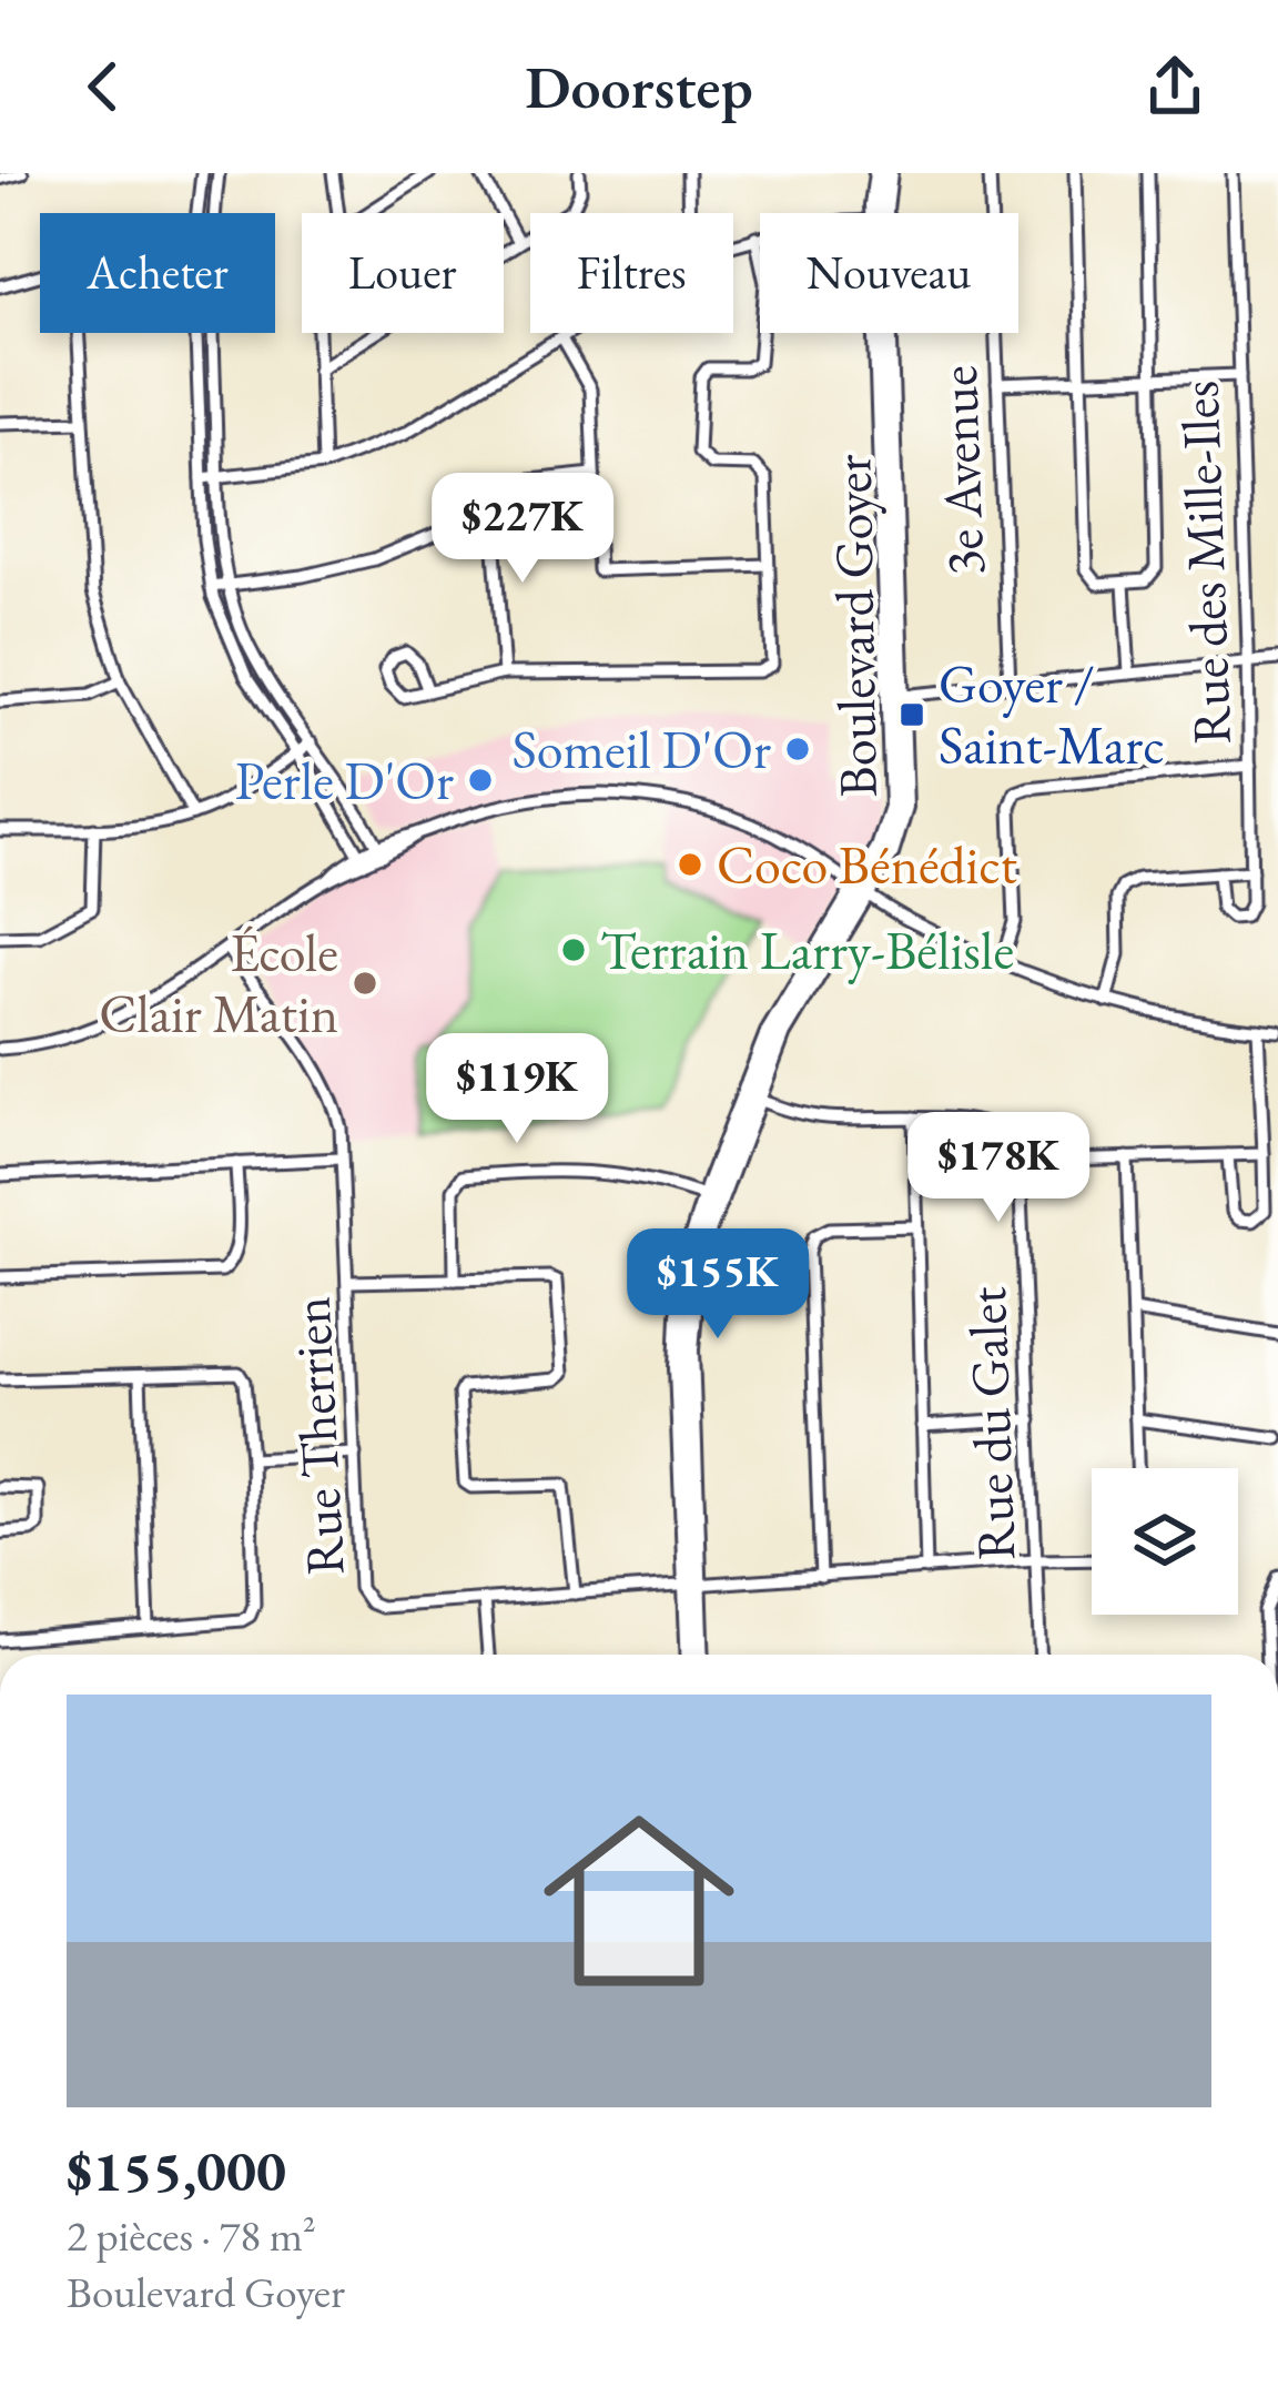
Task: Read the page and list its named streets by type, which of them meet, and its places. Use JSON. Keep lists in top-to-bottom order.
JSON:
{
  "streets": {
    "street": [
      "3e Avenue",
      "Rue des Mille-Iles",
      "Boulevard Goyer",
      "Rue du Galet",
      "Rue Therrien"
    ]
  },
  "crossings": [
    ["Boulevard Goyer", "Rue Therrien"],
    ["Rue du Galet", "Rue Therrien"]
  ],
  "places": {
    "transit": ["Goyer / Saint-Marc"],
    "other": [
      "Someil D'Or",
      "Perle D'Or",
      "Coco Bénédict",
      "Terrain Larry-Bélisle",
      "École Clair Matin"
    ]
  },
  "page": {
    "header": "Doorstep",
    "chip": [
      "Acheter",
      "Louer",
      "Filtres",
      "Nouveau"
    ],
    "price": [
      "$227K",
      "$119K",
      "$178K",
      "$155K"
    ],
    "list": [
      {
        "name": "$155,000",
        "note": "2 pièces · 78 m² · Boulevard Goyer"
      }
    ]
  }
}
